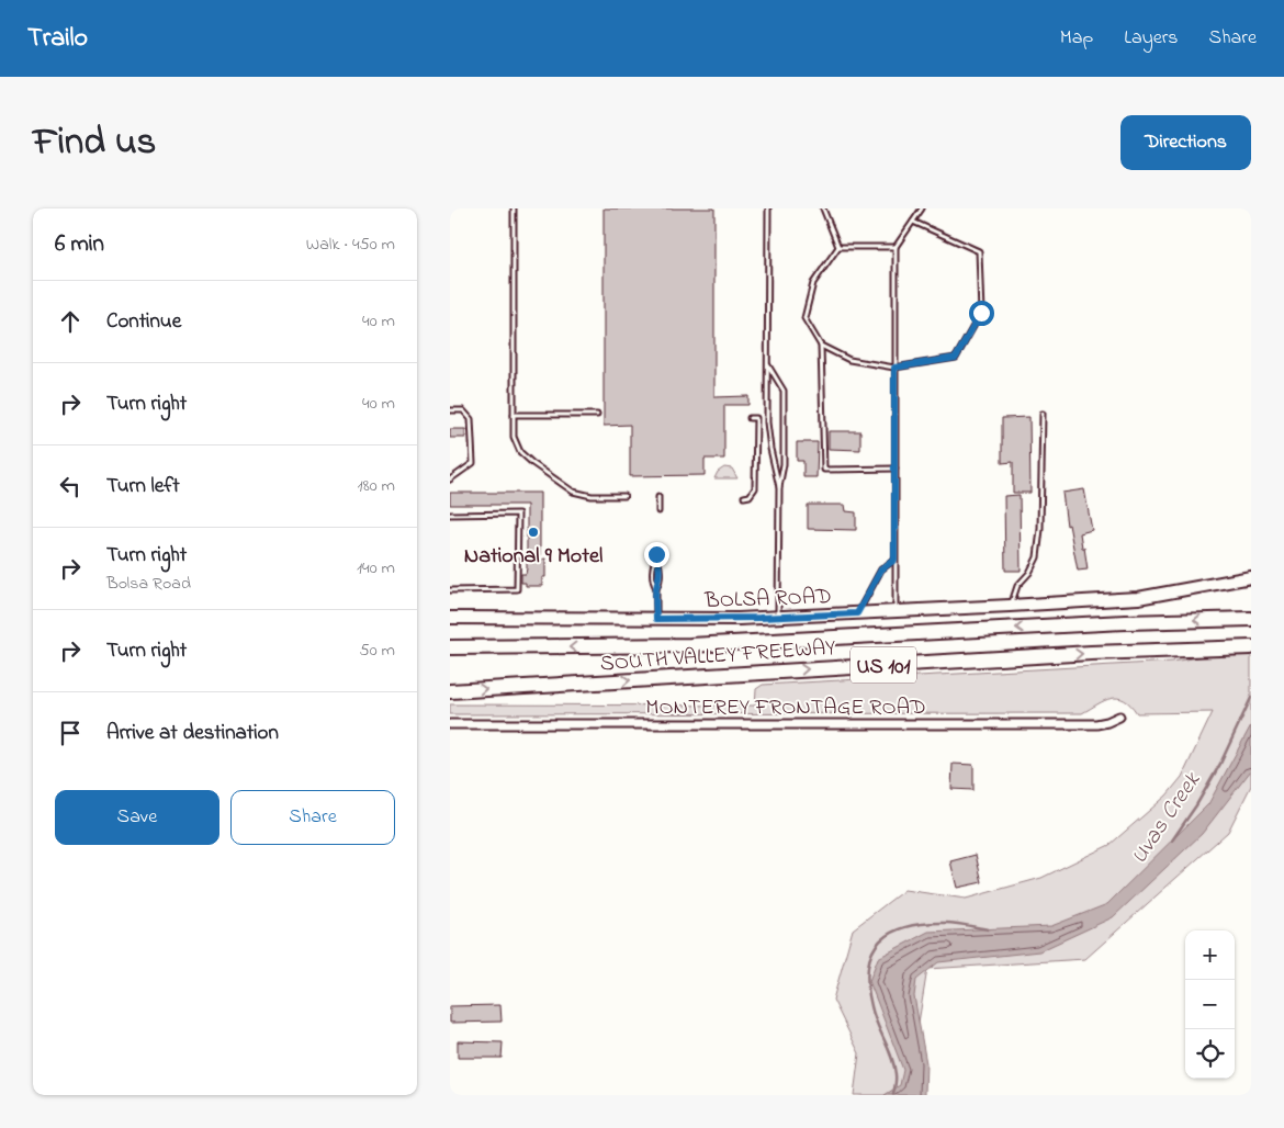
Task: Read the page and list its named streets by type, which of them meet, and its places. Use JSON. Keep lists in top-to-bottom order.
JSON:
{
  "streets": {
    "highway": ["SOUTH VALLEY FREEWAY", "US 101"],
    "main road": ["BOLSA ROAD"],
    "street": ["MONTEREY FRONTAGE ROAD"]
  },
  "water": ["Uvas Creek"],
  "places": ["National 9 Motel"],
  "page": {
    "header": "Trailo",
    "nav": ["Map", "Layers", "Share"],
    "title": "Find us",
    "buttons": [
      "Directions",
      ["Save", "Share"]
    ],
    "heading": ["6 min", "Walk · 450 m"],
    "list": [
      ["Continue", "40 m"],
      ["Turn right", "40 m"],
      ["Turn left", "180 m"],
      ["Turn right", "Bolsa Road", "140 m"],
      ["Turn right", "50 m"],
      "Arrive at destination"
    ],
    "map_buttons": ["+", "−"]
  }
}
